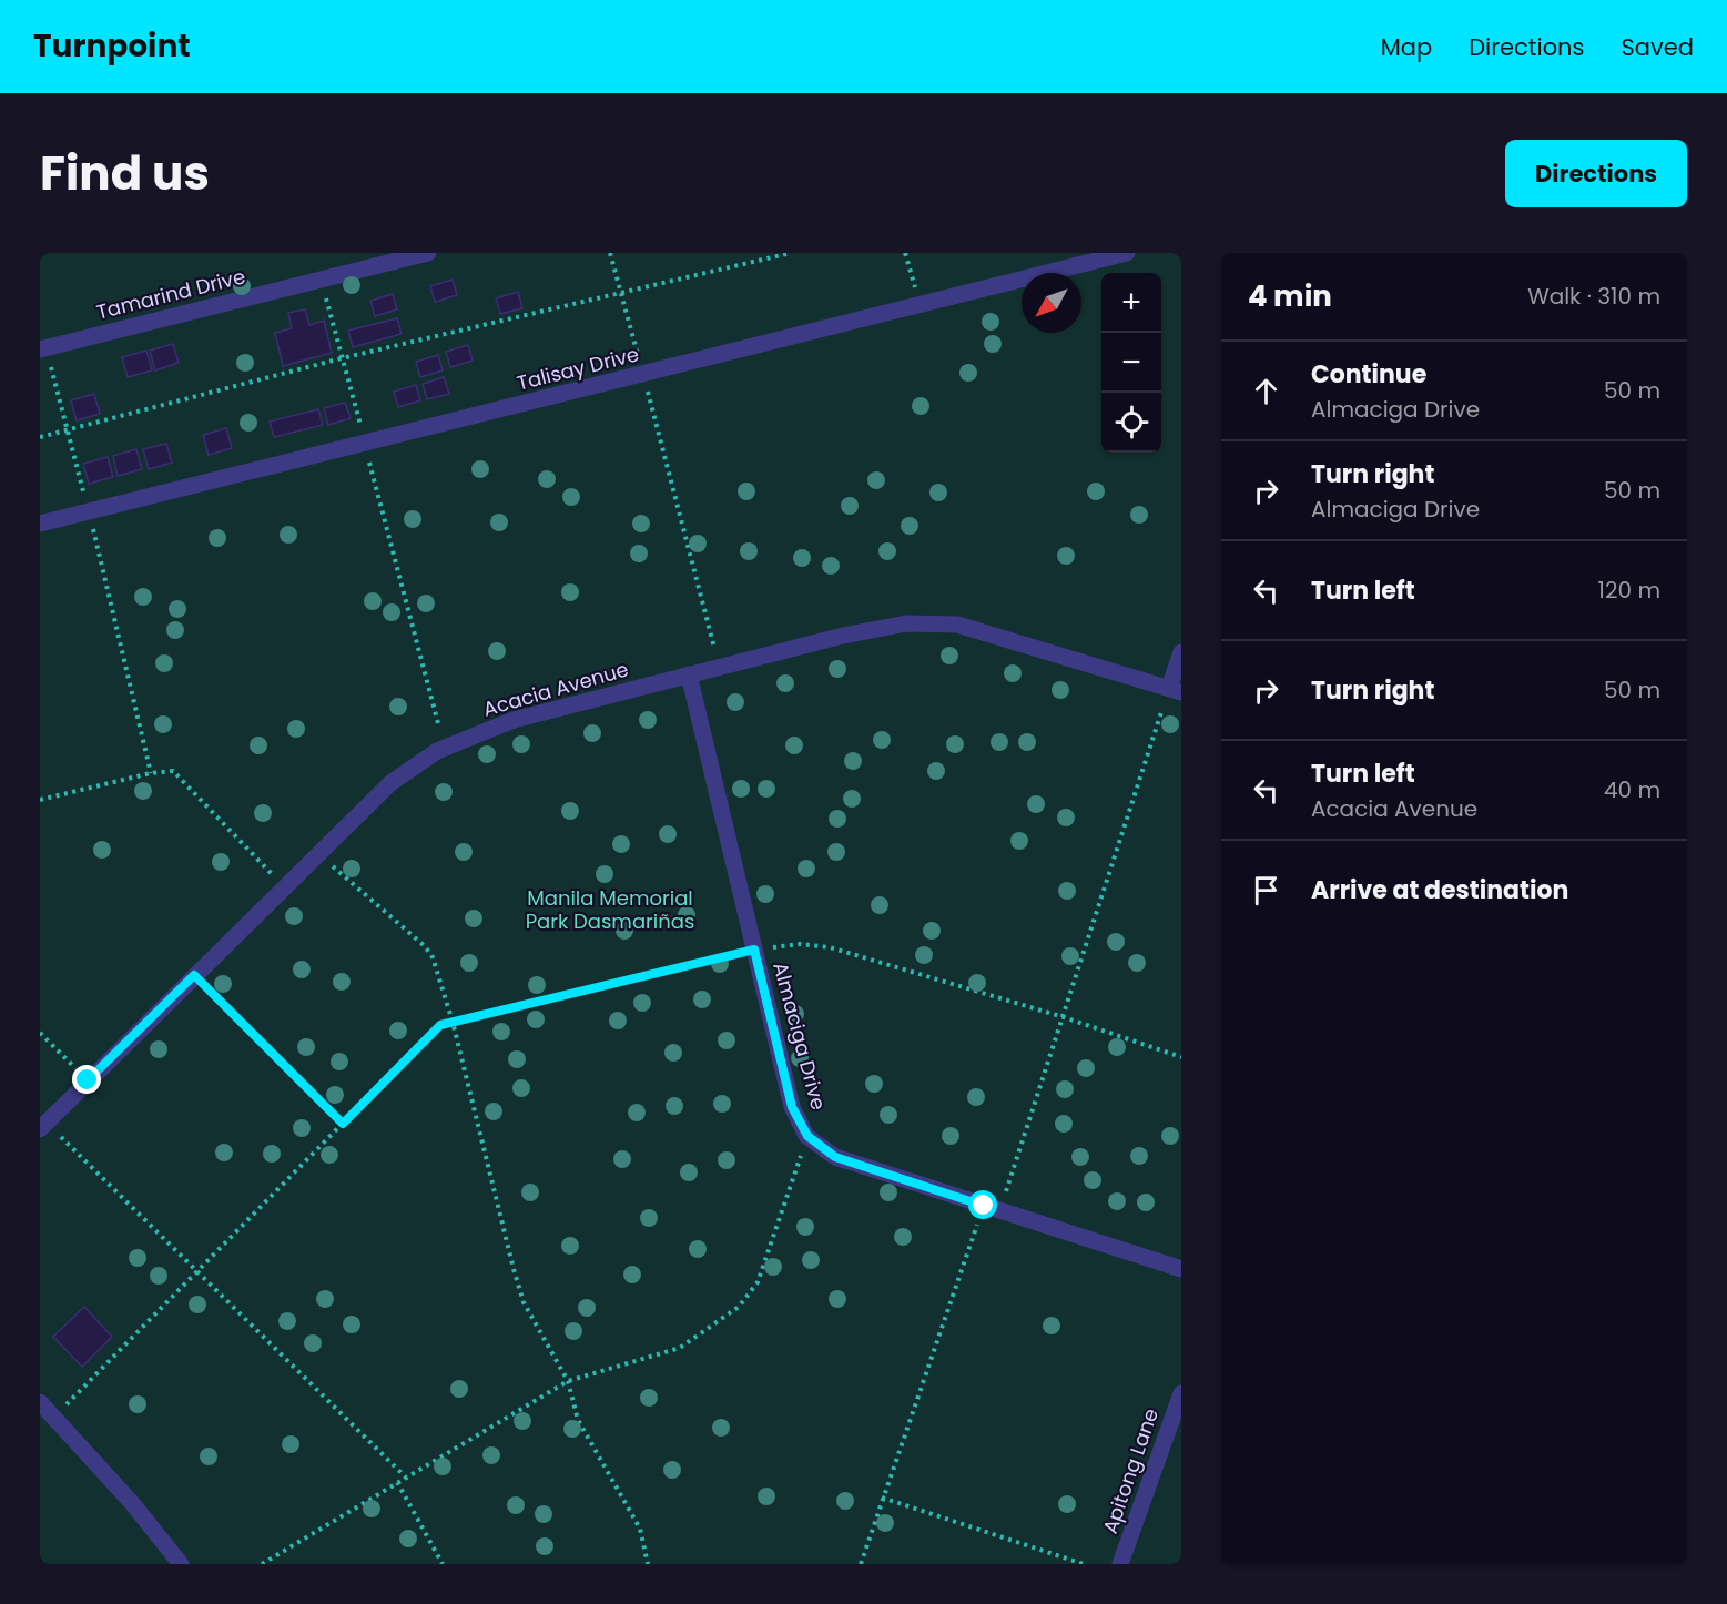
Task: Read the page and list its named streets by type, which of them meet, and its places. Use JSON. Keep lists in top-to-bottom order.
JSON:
{
  "streets": {
    "lane": [
      "Tamarind Drive",
      "Talisay Drive",
      "Acacia Avenue",
      "Almaciga Drive",
      "Apitong Lane"
    ]
  },
  "crossings": [
    ["Acacia Avenue", "Almaciga Drive"]
  ],
  "parks": ["Manila Memorial Park Dasmariñas"],
  "north": "bottom left",
  "page": {
    "header": "Turnpoint",
    "nav": ["Map", "Directions", "Saved"],
    "title": "Find us",
    "buttons": "Directions",
    "heading": ["4 min", "Walk · 310 m"],
    "map_buttons": ["+", "−"],
    "list": [
      ["Continue", "Almaciga Drive", "50 m"],
      ["Turn right", "Almaciga Drive", "50 m"],
      ["Turn left", "120 m"],
      ["Turn right", "50 m"],
      ["Turn left", "Acacia Avenue", "40 m"],
      "Arrive at destination"
    ]
  }
}
